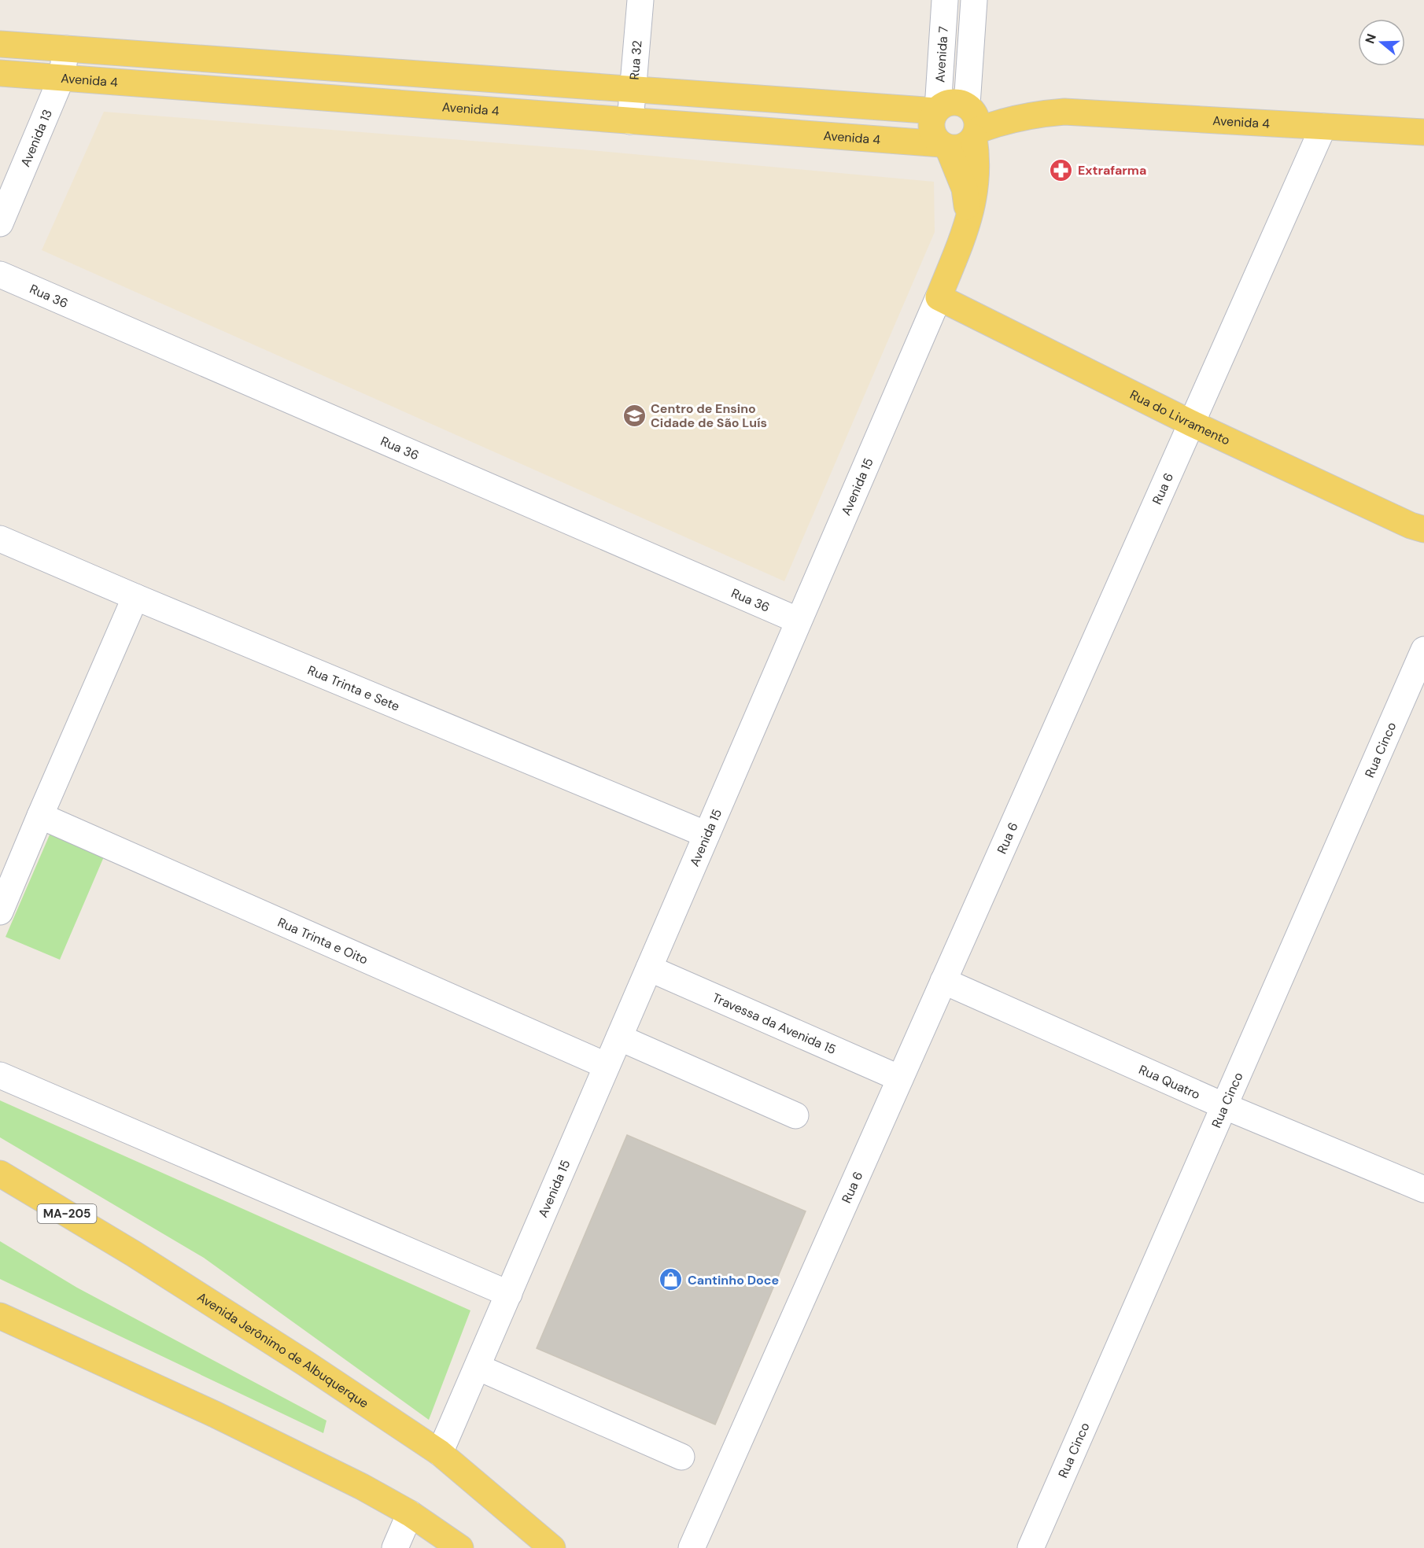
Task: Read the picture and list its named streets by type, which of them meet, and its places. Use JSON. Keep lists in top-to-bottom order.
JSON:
{
  "streets": {
    "main road": [
      "Avenida 4",
      "Rua do Livramento",
      "Avenida 15",
      "MA-205",
      "Avenida Jerônimo de Albuquerque"
    ],
    "street": [
      "Avenida 7",
      "Rua 32",
      "Avenida 13",
      "Rua 36",
      "Rua 6",
      "Rua Trinta e Sete",
      "Rua Cinco",
      "Rua Trinta e Oito",
      "Travessa da Avenida 15",
      "Rua Quatro"
    ]
  },
  "crossings": [
    ["Avenida 7", "Avenida 4"],
    ["Avenida 7", "Avenida 15"],
    ["Rua 32", "Avenida 4"],
    ["Avenida 4", "Avenida 13"],
    ["Avenida 4", "Avenida 15"],
    ["Avenida 4", "Rua 6"],
    ["Rua 36", "Avenida 15"],
    ["Rua do Livramento", "Avenida 15"],
    ["Rua do Livramento", "Rua 6"],
    ["Avenida 15", "Rua Trinta e Sete"],
    ["Avenida 15", "Rua Trinta e Oito"],
    ["Avenida 15", "Travessa da Avenida 15"],
    ["Avenida 15", "Avenida Jerônimo de Albuquerque"],
    ["Rua 6", "Travessa da Avenida 15"],
    ["Rua 6", "Rua Quatro"],
    ["Rua Cinco", "Rua Quatro"]
  ],
  "places": {
    "pharmacy": ["Extrafarma"],
    "school or university": ["Centro de Ensino Cidade de São Luís"],
    "shop": ["Cantinho Doce"]
  },
  "north": "left"
}
